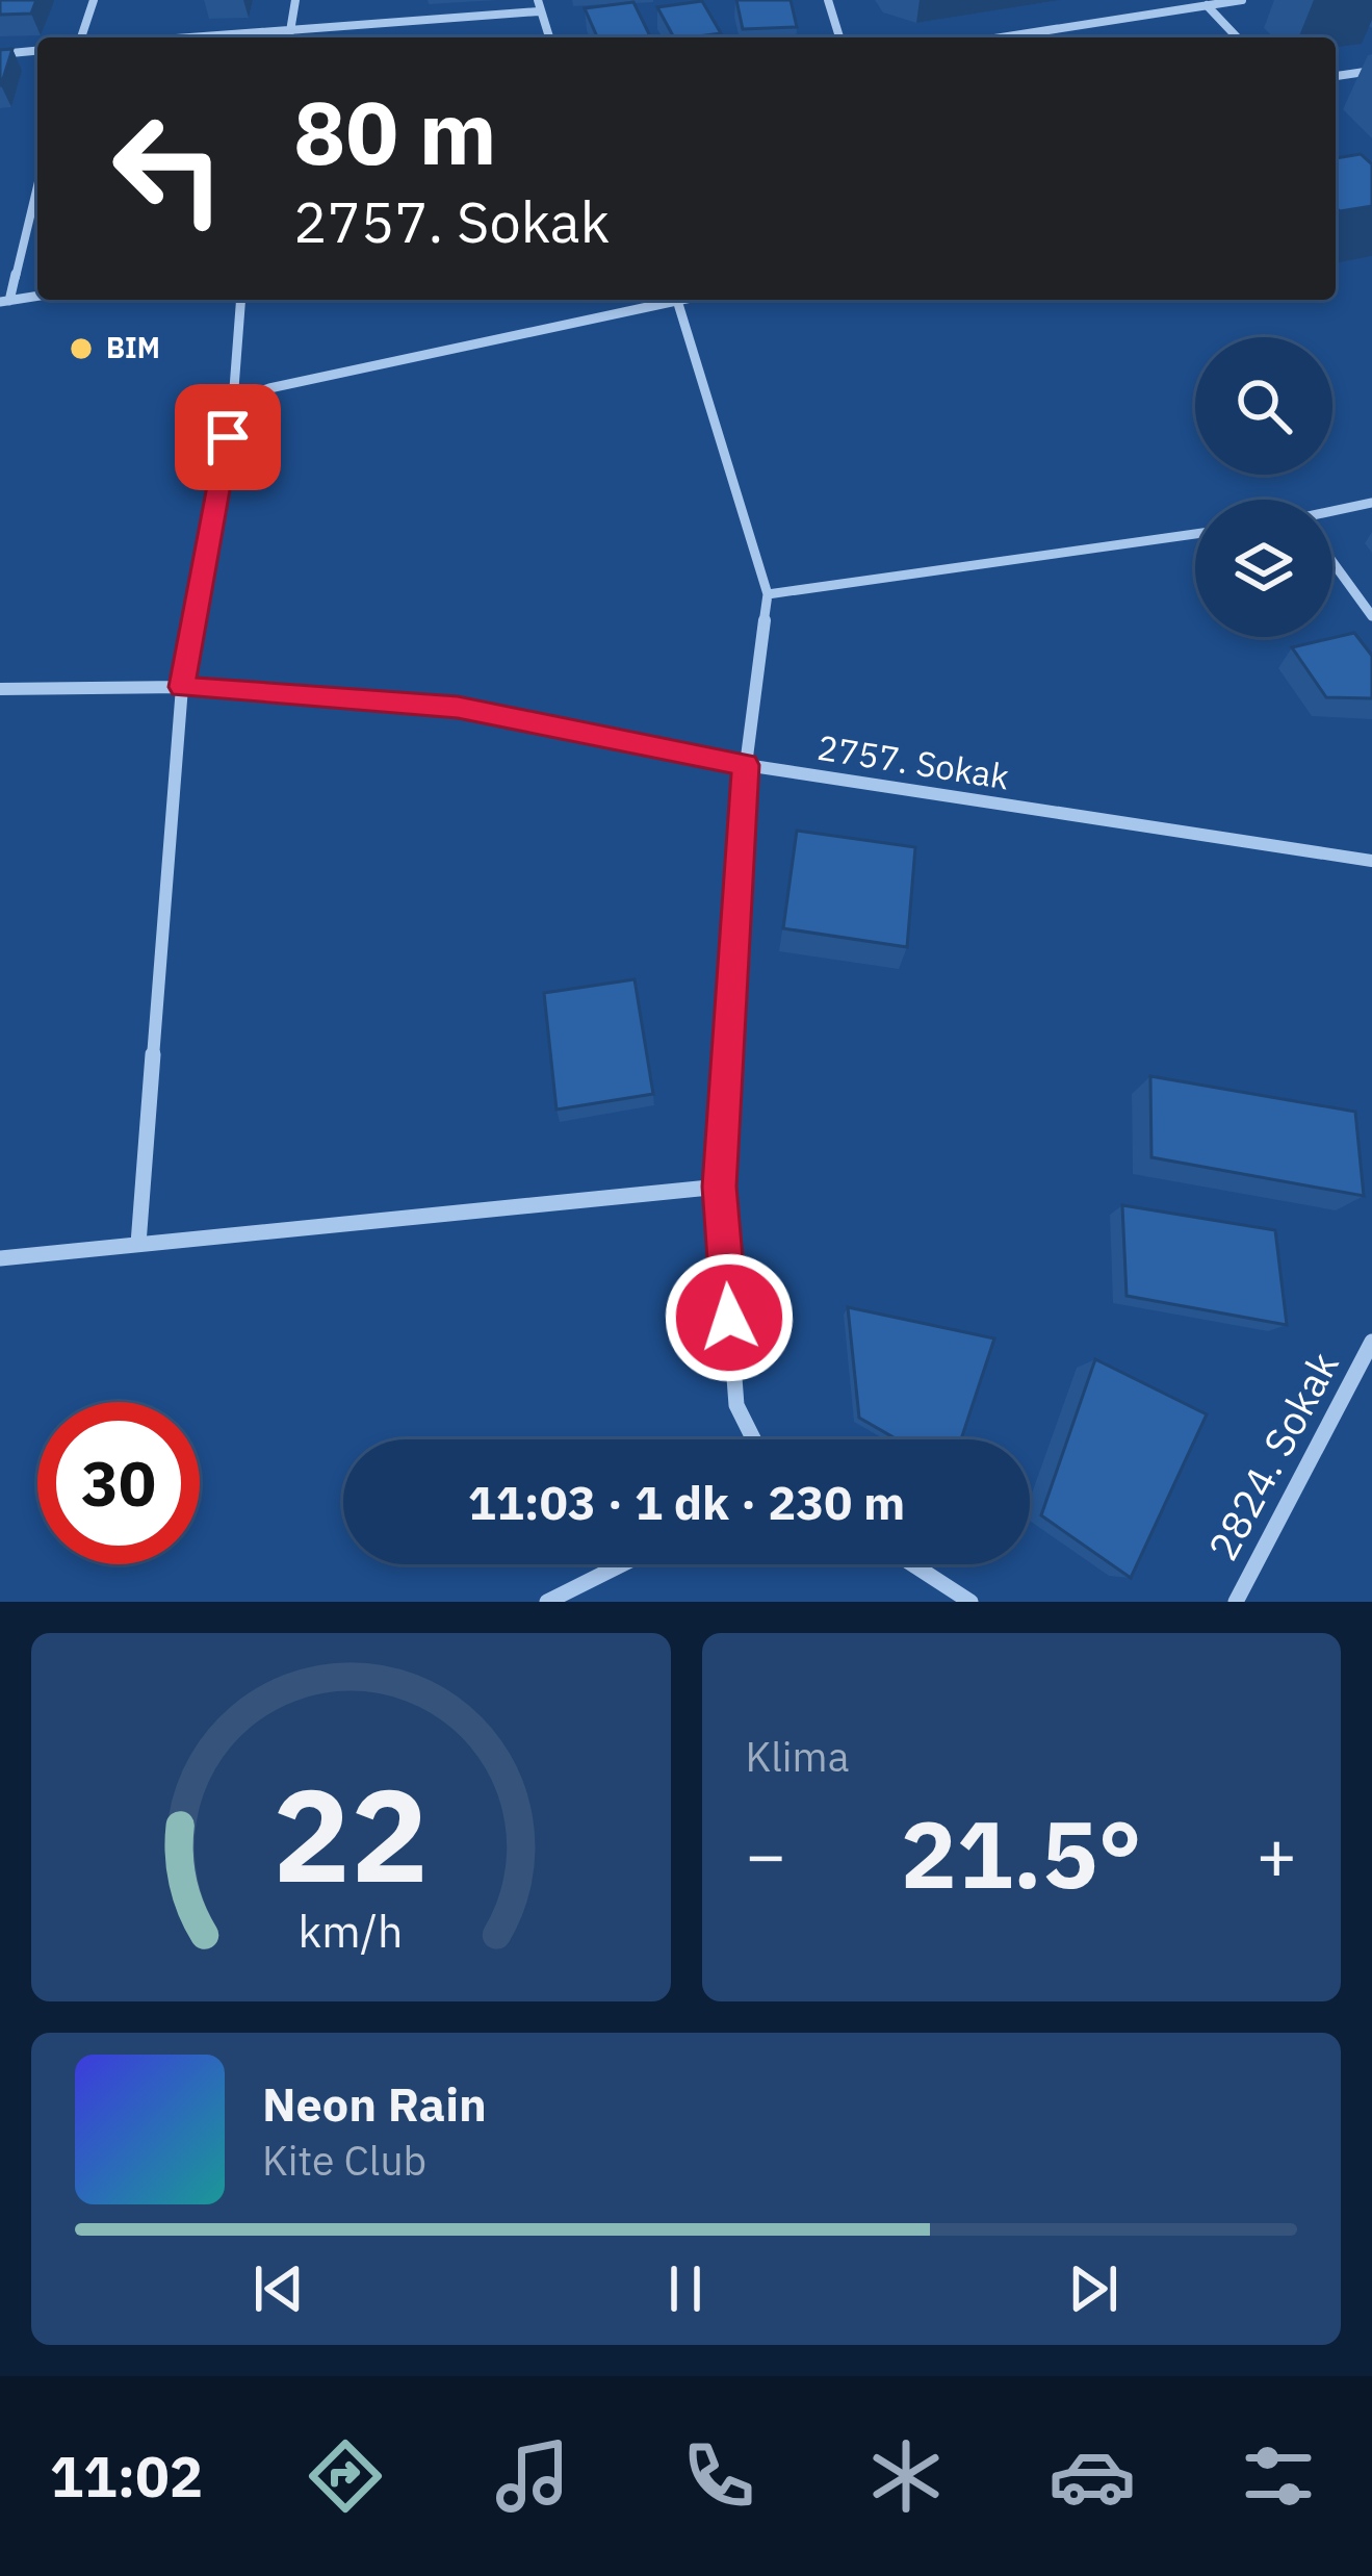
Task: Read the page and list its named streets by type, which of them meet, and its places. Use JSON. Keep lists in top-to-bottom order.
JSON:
{
  "streets": {
    "street": ["2757. Sokak", "2824. Sokak"]
  },
  "places": ["BIM"],
  "page": {
    "turn": ["80 m", "2757. Sokak"],
    "limit": "30",
    "trip": "11:03 · 1 dk · 230 m",
    "tile": "Klima",
    "heat": ["−", "21.5°", "+"],
    "song": ["Neon Rain", "Kite Club"],
    "tabs": "11:02",
    "gauge": ["22", "km/h"]
  }
}
